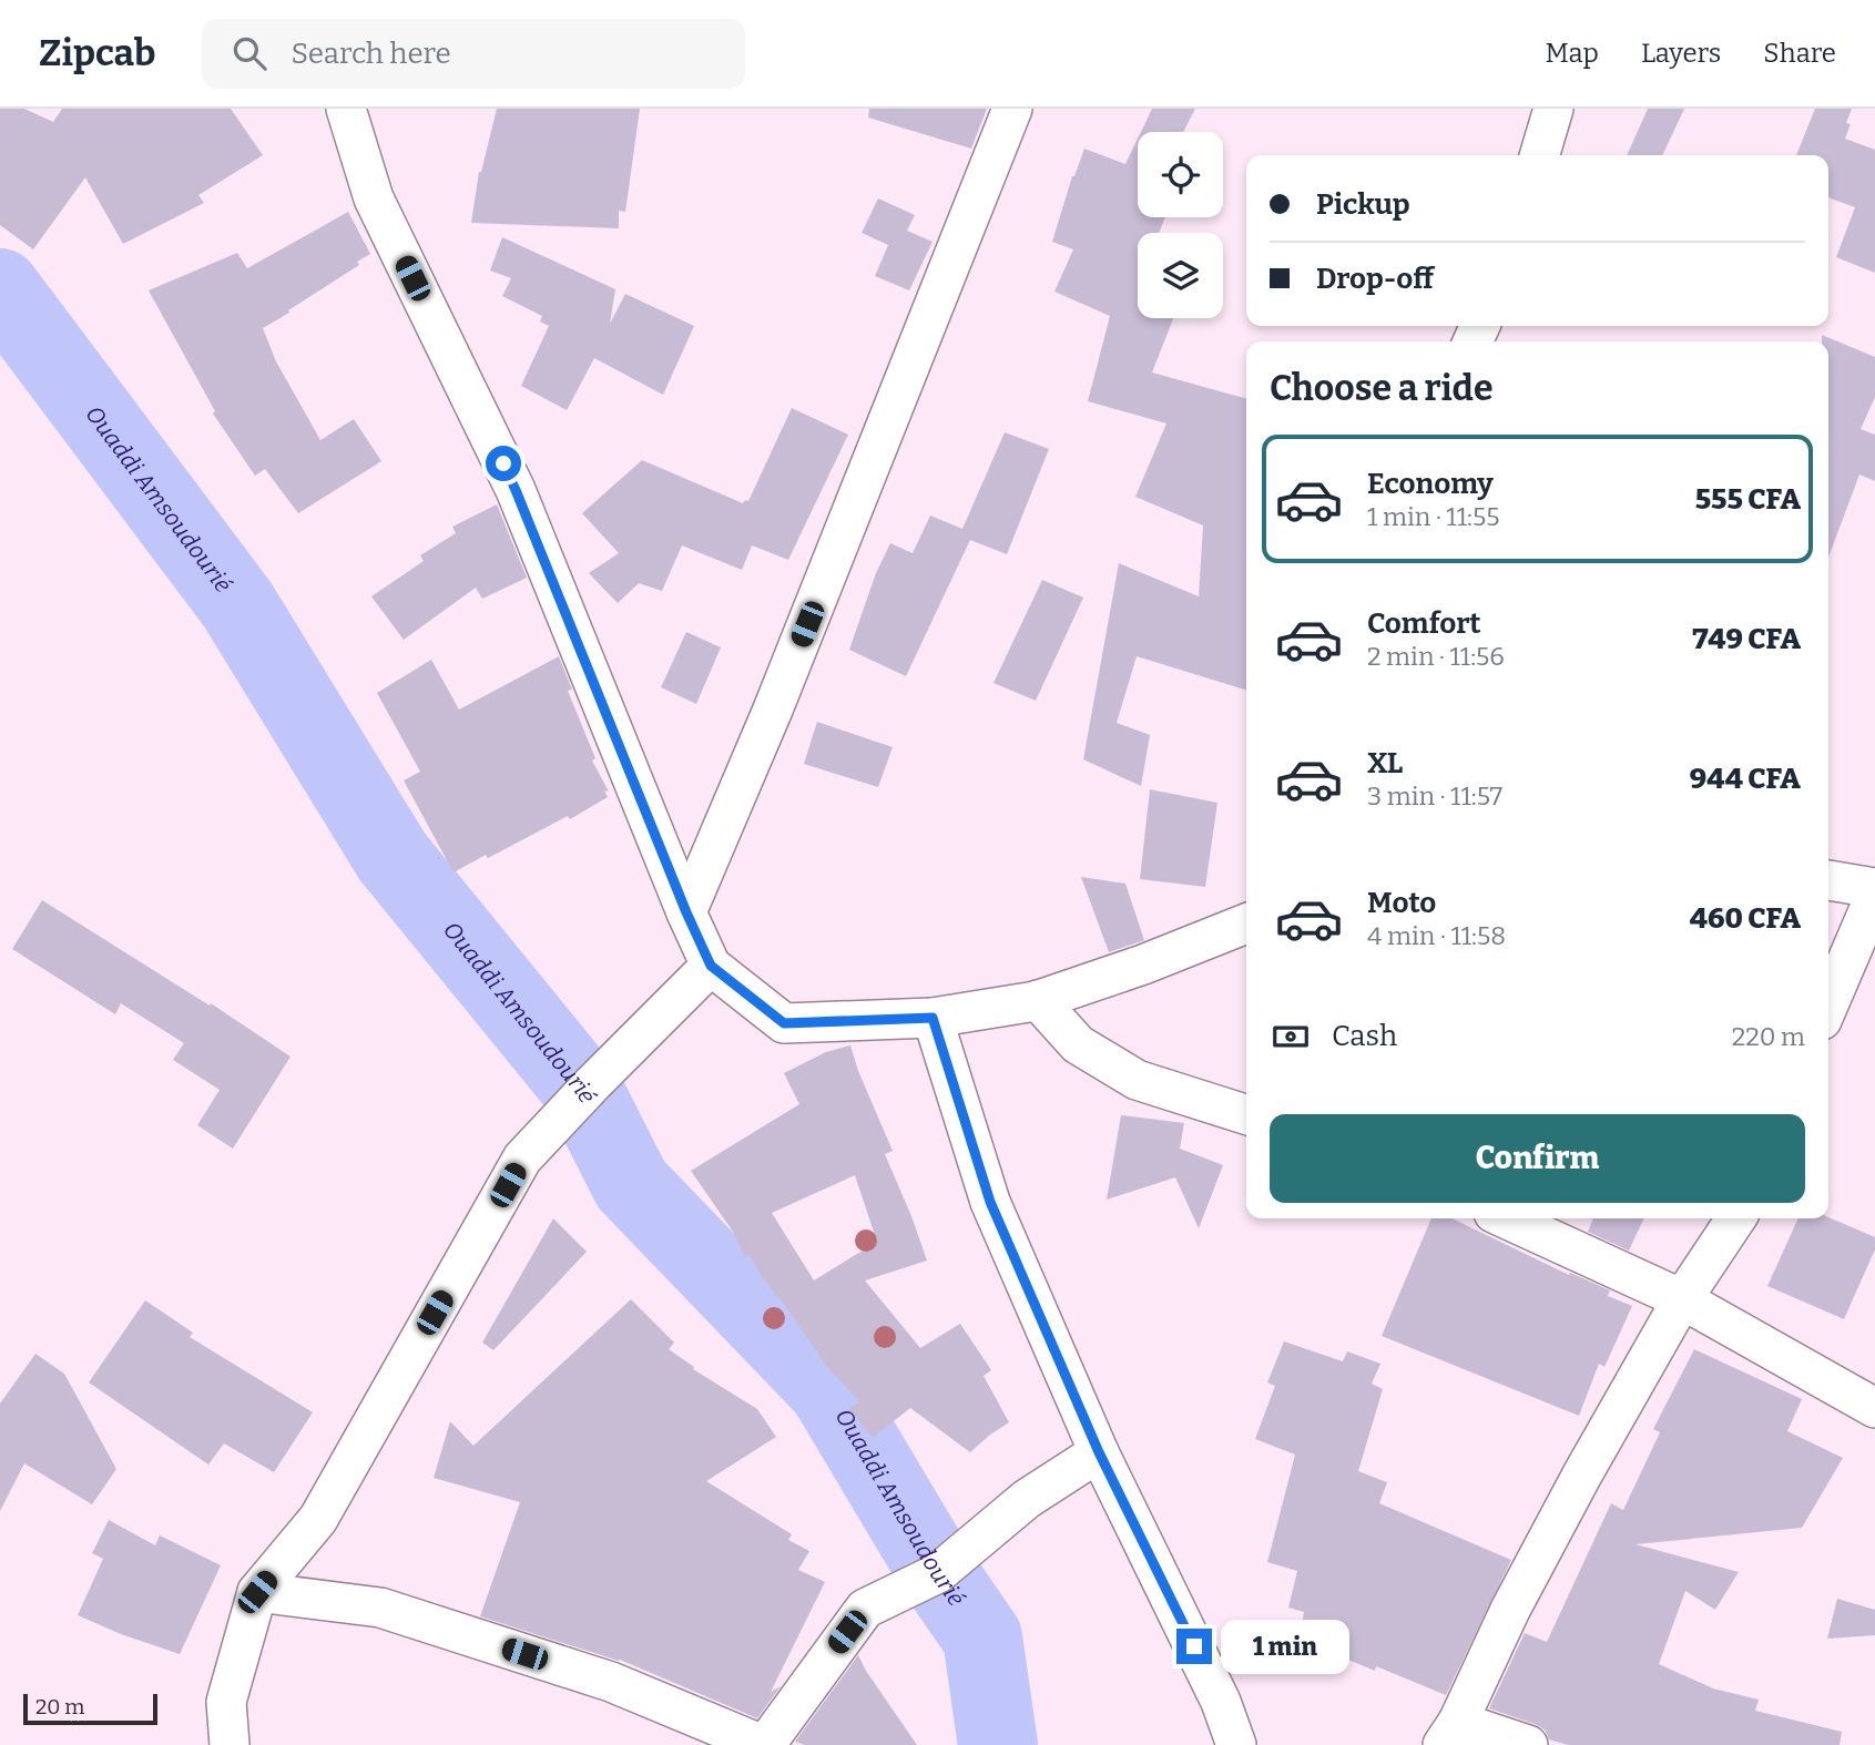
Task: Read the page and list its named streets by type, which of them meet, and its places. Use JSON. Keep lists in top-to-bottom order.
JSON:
{
  "water": ["Ouaddi Amsoudourié"],
  "scale_bar": "20 m",
  "page": {
    "header": "Zipcab",
    "search": "Search here",
    "nav": ["Map", "Layers", "Share"],
    "banner": ["Pickup", "Drop-off"],
    "heading": "Choose a ride",
    "list": [
      {
        "name": "Economy",
        "note": "1 min · 11:55",
        "value": "555 CFA"
      },
      {
        "name": "Comfort",
        "note": "2 min · 11:56",
        "value": "749 CFA"
      },
      {
        "name": "XL",
        "note": "3 min · 11:57",
        "value": "944 CFA"
      },
      {
        "name": "Moto",
        "note": "4 min · 11:58",
        "value": "460 CFA"
      }
    ],
    "pay": ["Cash", "220 m"],
    "buttons": "Confirm",
    "bubble": "1 min",
    "scale": "20 m"
  }
}
